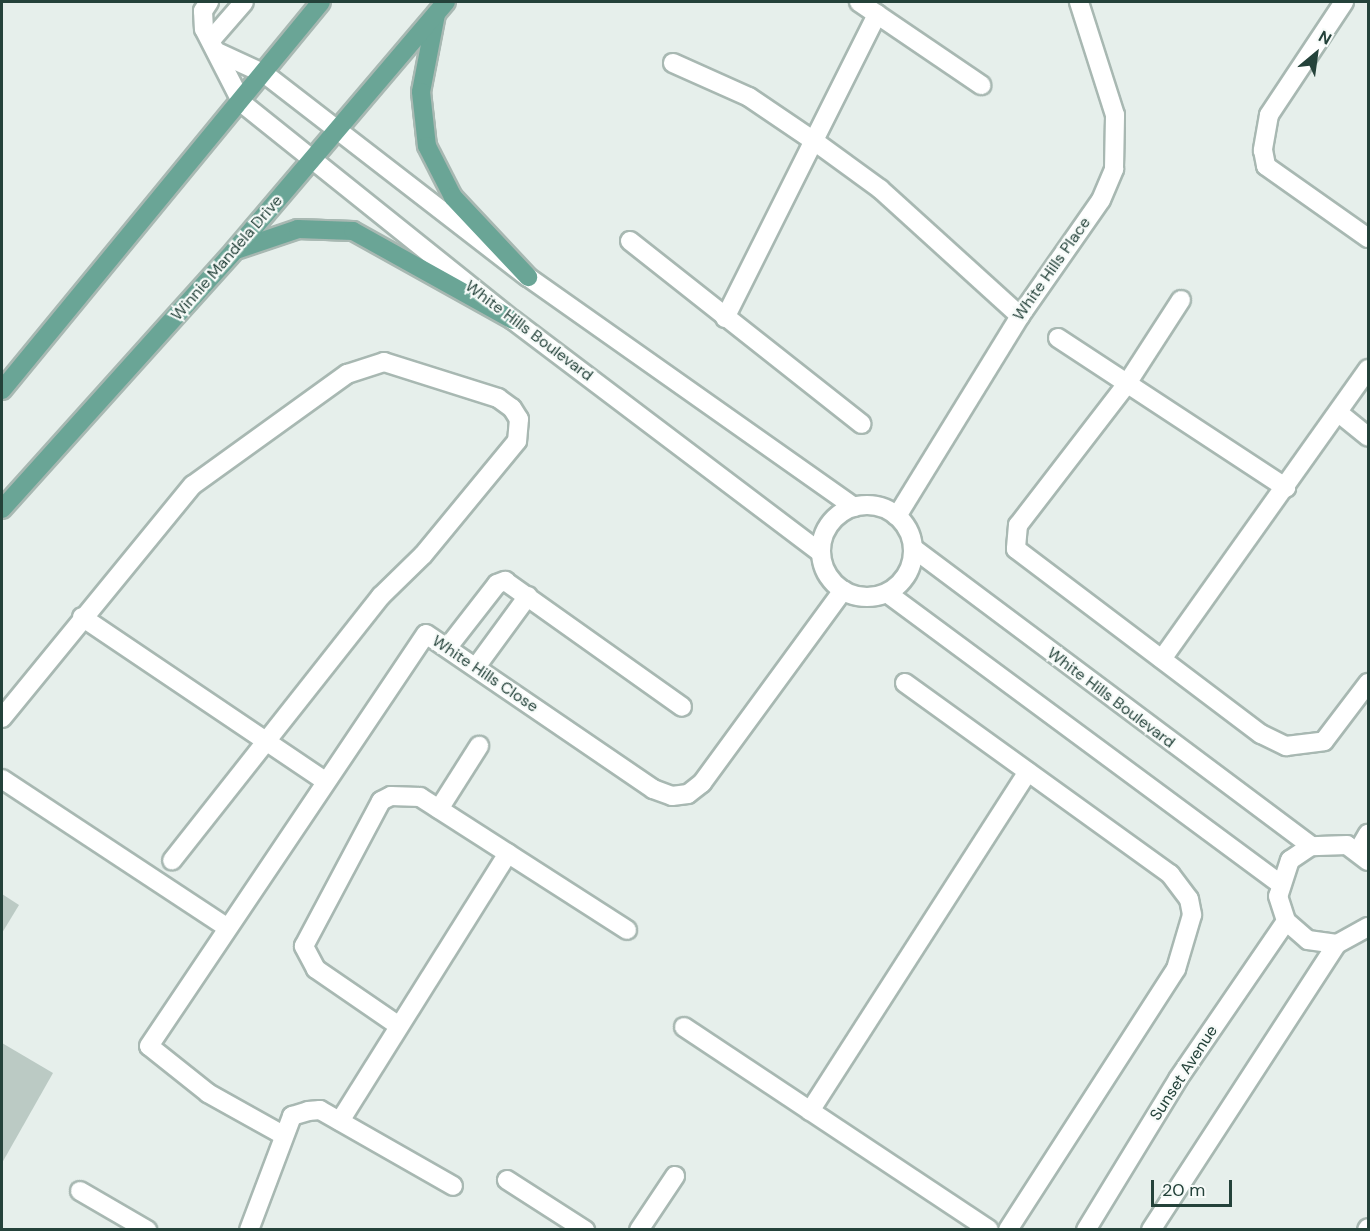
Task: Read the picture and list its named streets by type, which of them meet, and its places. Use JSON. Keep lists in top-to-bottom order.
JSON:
{
  "streets": {
    "main road": ["Winnie Mandela Drive"],
    "street": [
      "White Hills Place",
      "White Hills Boulevard",
      "White Hills Close",
      "Sunset Avenue"
    ]
  },
  "crossings": [
    ["Winnie Mandela Drive", "White Hills Boulevard"],
    ["White Hills Place", "White Hills Boulevard"],
    ["White Hills Place", "White Hills Close"],
    ["White Hills Boulevard", "White Hills Close"]
  ],
  "scale_bar": "20 m",
  "north": "top right"
}
